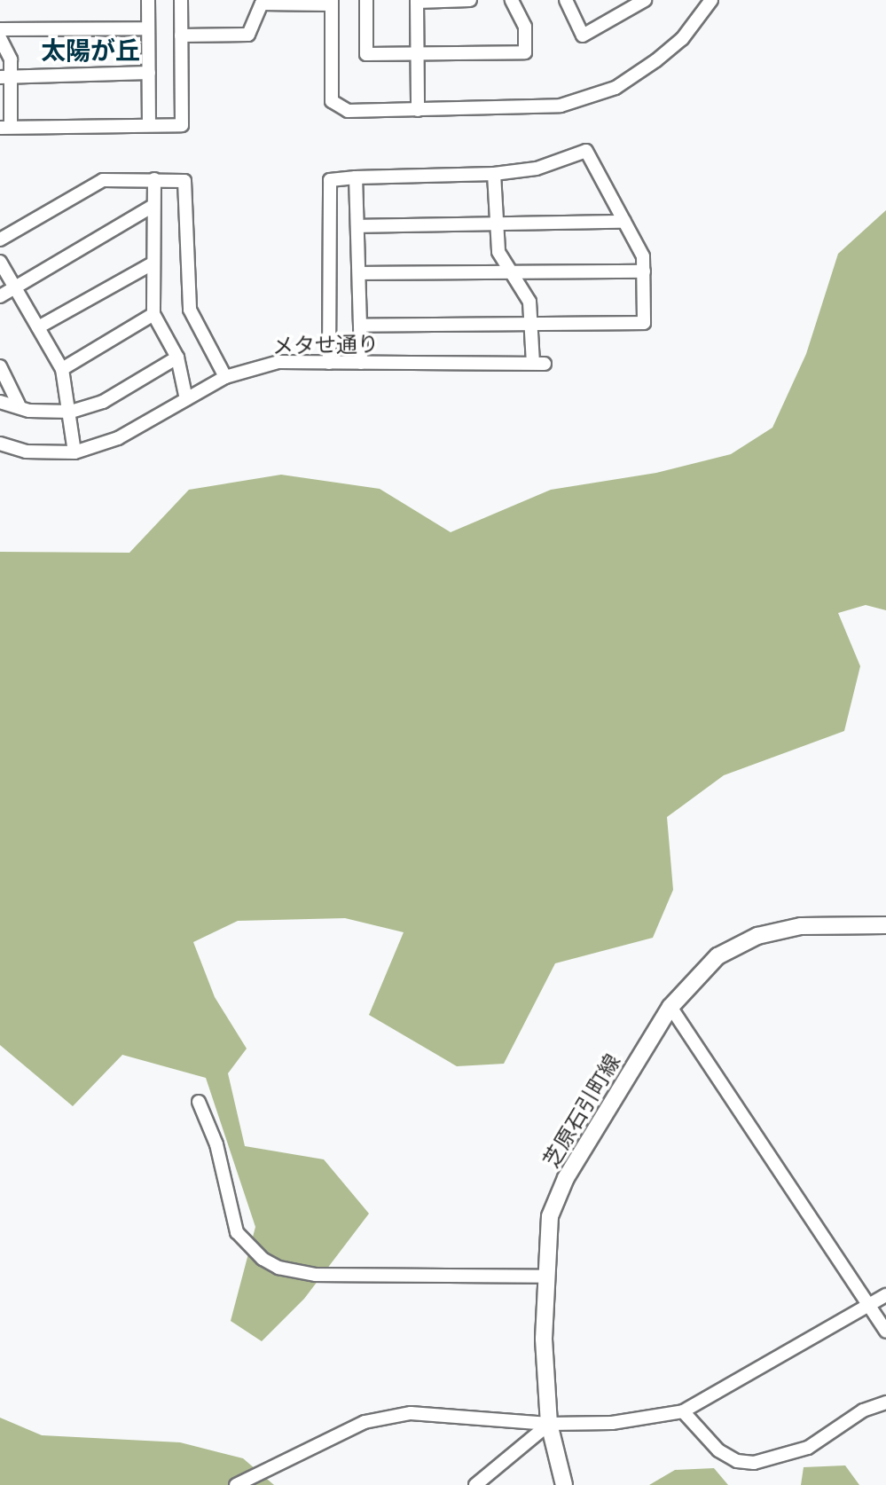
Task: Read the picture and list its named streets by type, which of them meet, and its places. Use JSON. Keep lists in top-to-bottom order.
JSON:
{
  "streets": {
    "main road": ["芝原石引町線"],
    "street": ["メタせ通り"]
  },
  "districts": ["太陽が丘"]
}
